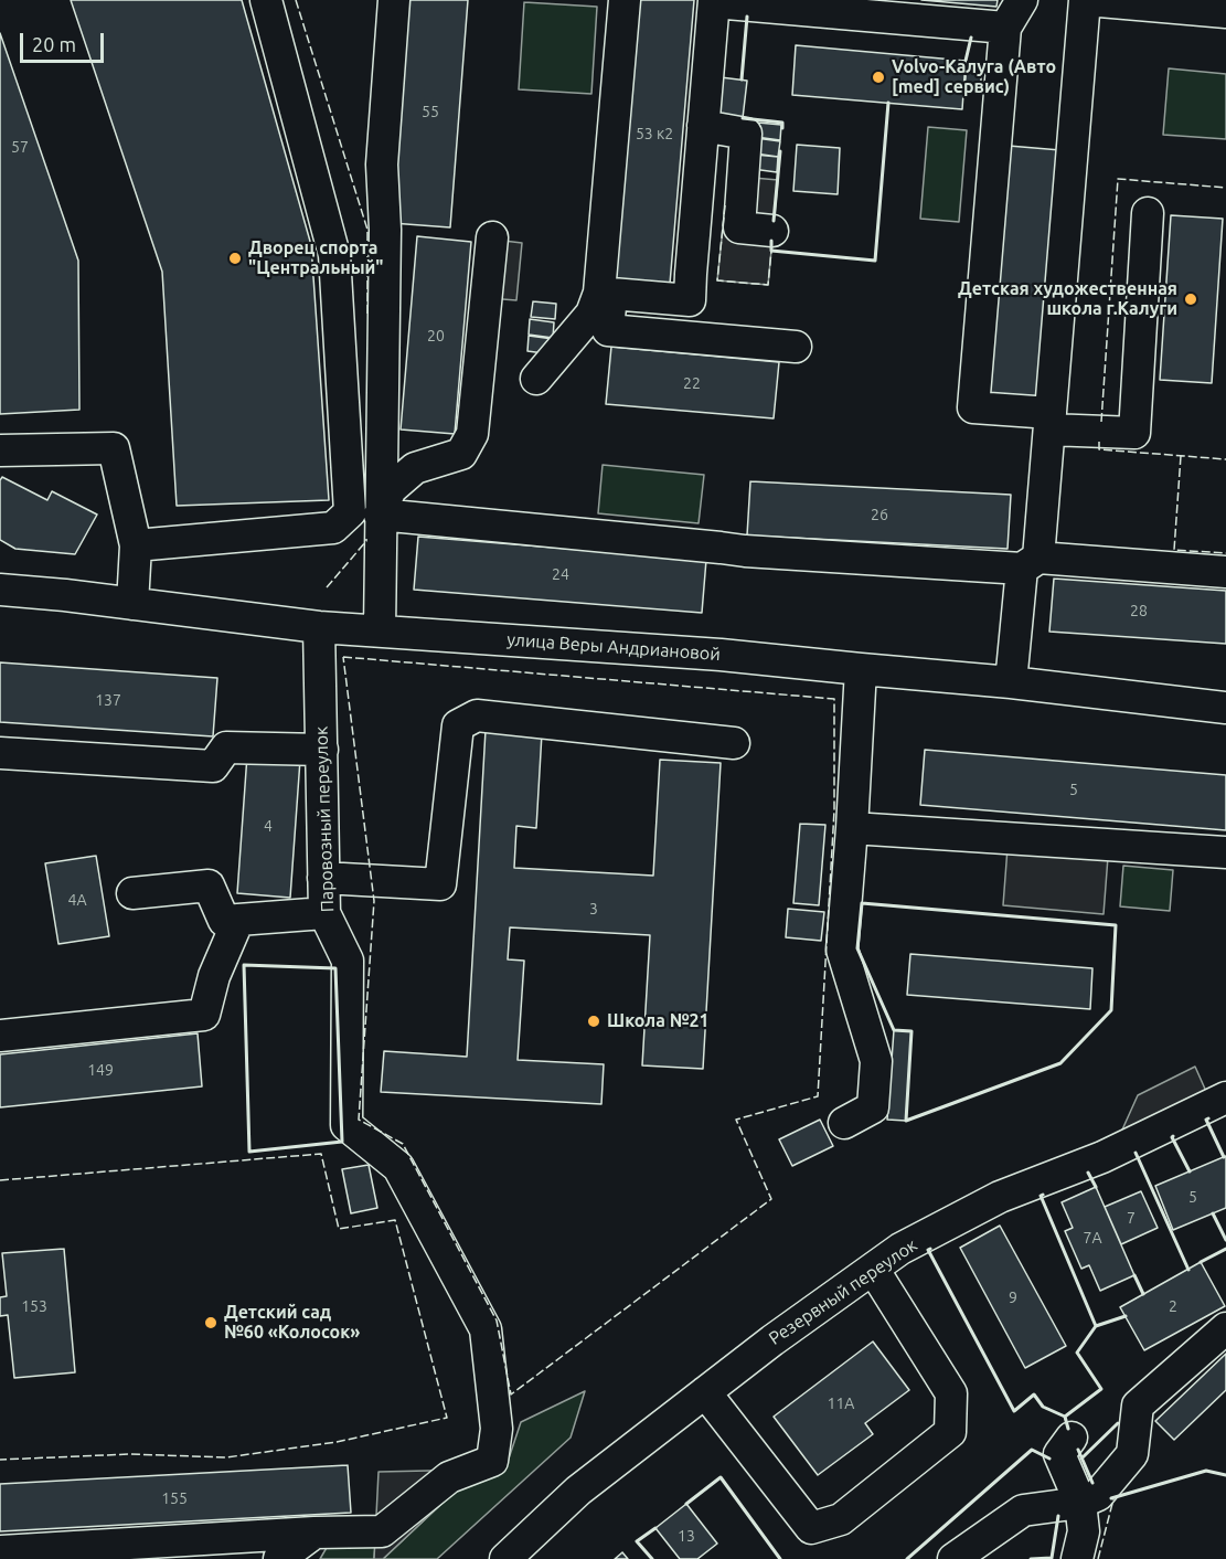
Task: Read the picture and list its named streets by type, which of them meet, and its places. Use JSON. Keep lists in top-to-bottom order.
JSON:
{
  "streets": {
    "street": ["улица Веры Андриановой", "Паровозный переулок", "Резервный переулок"]
  },
  "crossings": [
    ["улица Веры Андриановой", "Паровозный переулок"]
  ],
  "places": [
    "Volvo-Калуга (Авто [med] сервис)",
    "Дворец спорта \"Центральный\"",
    "Детская художественная школа г.Калуги",
    "Школа №21",
    "Детский сад №60 «Колосок»"
  ],
  "house_numbers": [
    "55",
    "53 к2",
    "57",
    "20",
    "22",
    "26",
    "24",
    "28",
    "137",
    "5",
    "4",
    "4А",
    "3",
    "149",
    "5",
    "7",
    "7А",
    "9",
    "153",
    "2",
    "11А",
    "155",
    "13"
  ],
  "scale_bar": "20 m"
}
